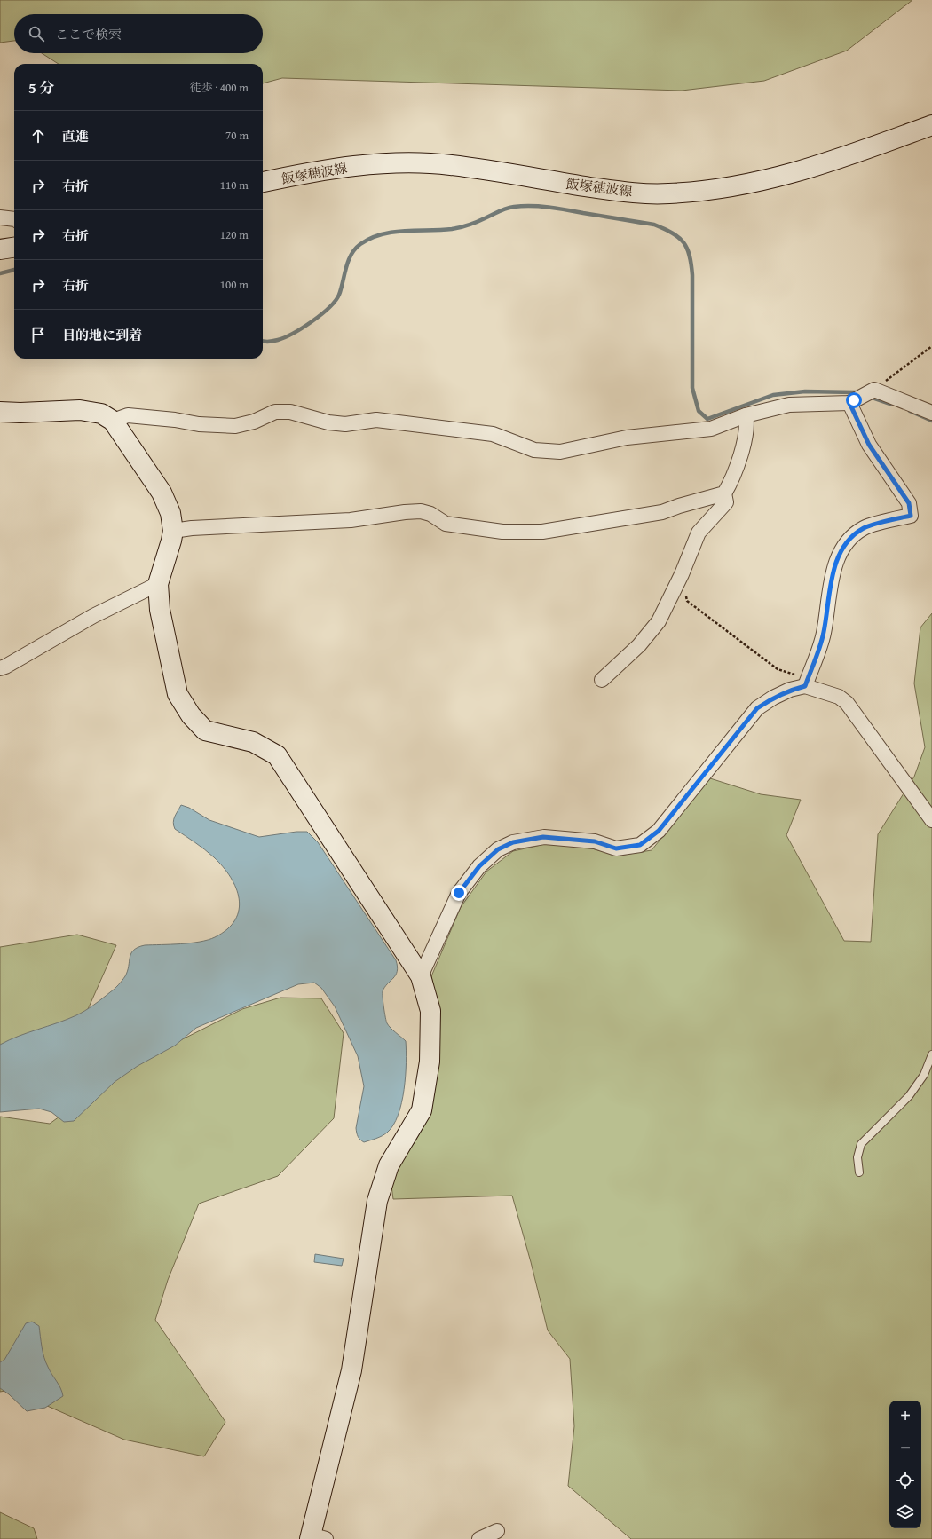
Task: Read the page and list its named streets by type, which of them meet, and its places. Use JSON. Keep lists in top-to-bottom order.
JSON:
{
  "streets": {
    "street": ["飯塚穂波線"]
  },
  "page": {
    "search": "ここで検索",
    "heading": ["5 分", "徒歩 · 400 m"],
    "list": [
      ["直進", "70 m"],
      ["右折", "110 m"],
      ["右折", "120 m"],
      ["右折", "100 m"],
      "目的地に到着"
    ],
    "map_buttons": ["+", "−"]
  }
}
